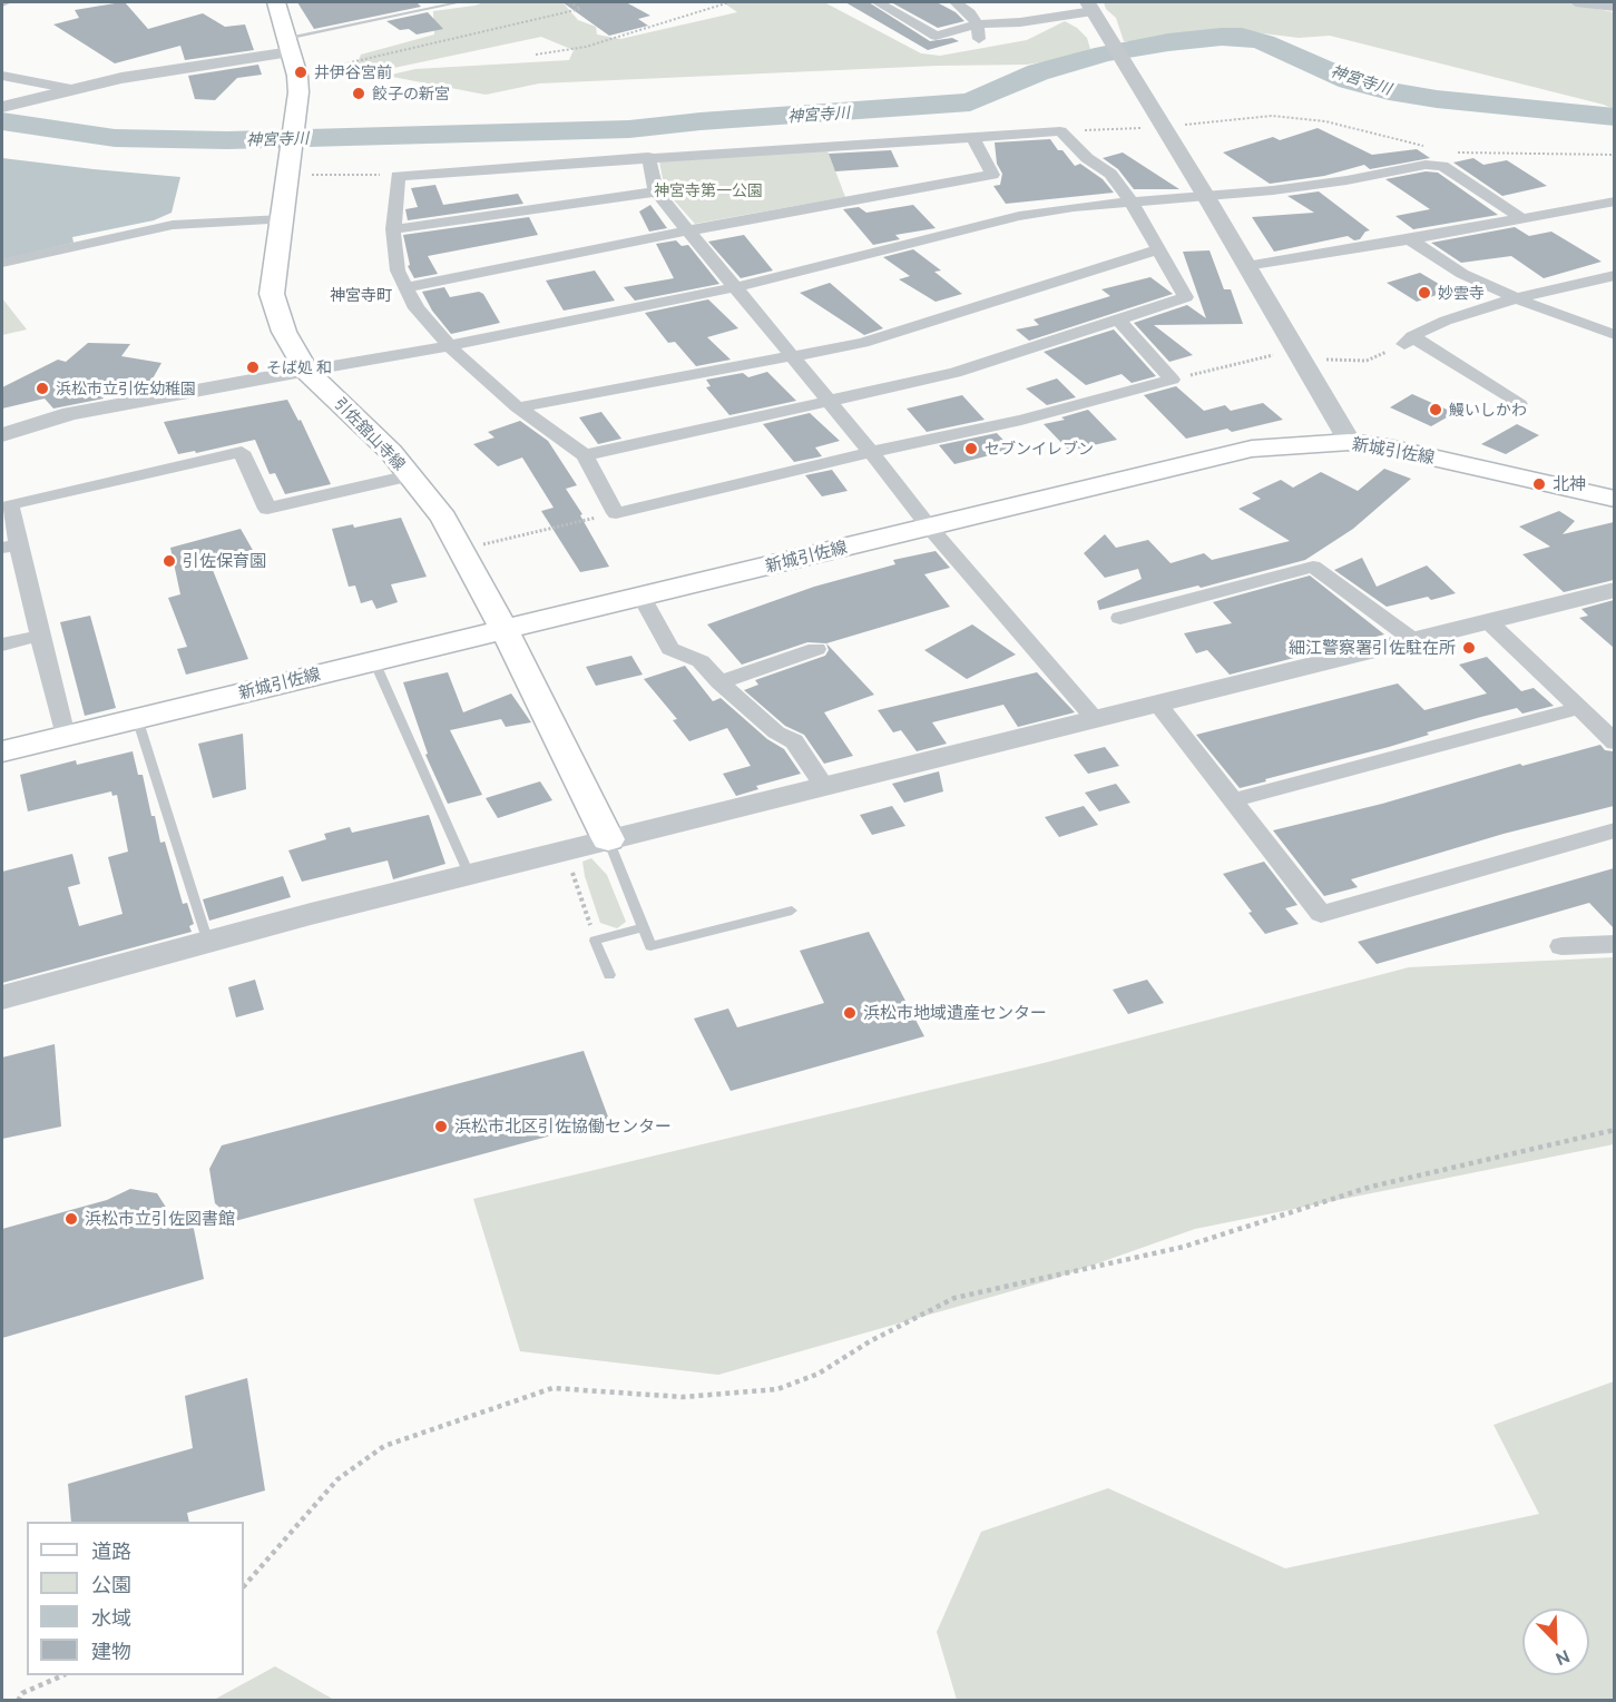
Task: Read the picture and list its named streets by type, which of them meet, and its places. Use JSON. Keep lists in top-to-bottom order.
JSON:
{
  "streets": {
    "main road": ["引佐舘山寺線", "新城引佐線"]
  },
  "crossings": [
    ["引佐舘山寺線", "新城引佐線"]
  ],
  "districts": ["神宮寺町"],
  "water": ["神宮寺川"],
  "parks": ["神宮寺第一公園"],
  "places": [
    "井伊谷宮前",
    "餃子の新宮",
    "妙雲寺",
    "そば処 和",
    "浜松市立引佐幼稚園",
    "鰻いしかわ",
    "セブンイレブン",
    "北神",
    "引佐保育園",
    "細江警察署引佐駐在所",
    "浜松市地域遺産センター",
    "浜松市北区引佐協働センター",
    "浜松市立引佐図書館"
  ],
  "legend": [
    "道路",
    "公園",
    "水域",
    "建物"
  ],
  "north": "bottom right"
}
